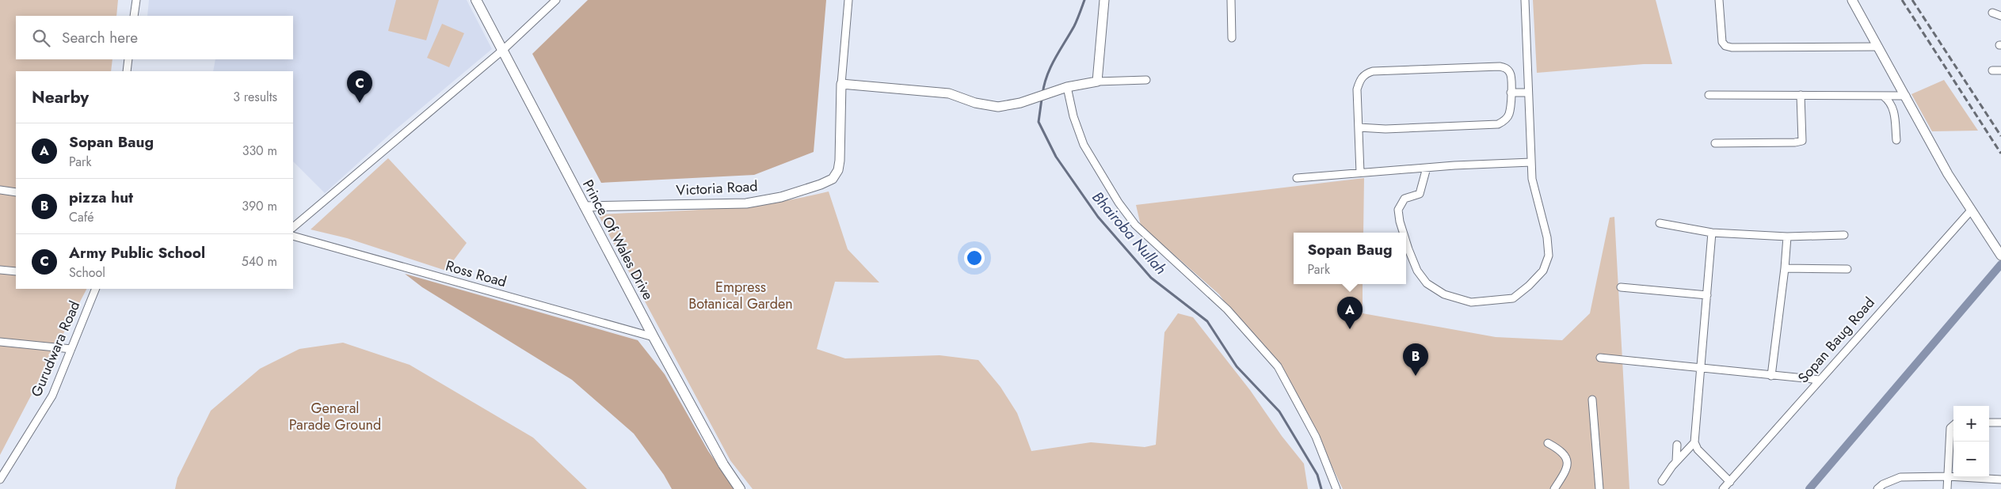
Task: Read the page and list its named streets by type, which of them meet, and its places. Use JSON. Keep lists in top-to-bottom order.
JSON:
{
  "streets": {
    "main road": ["Prince Of Wales Drive"],
    "street": [
      "Victoria Road",
      "Ross Road",
      "Sopan Baug Road",
      "Gurudwara Road"
    ]
  },
  "crossings": [
    ["Victoria Road", "Prince Of Wales Drive"],
    ["Prince Of Wales Drive", "Ross Road"]
  ],
  "water": ["Bhairoba Nullah"],
  "parks": ["Empress Botanical Garden", "General Parade Ground"],
  "page": {
    "search": "Search here",
    "pins": ["C", "A", "B"],
    "heading": ["Nearby", "3 results"],
    "list": [
      {
        "mark": "A",
        "name": "Sopan Baug",
        "note": "Park",
        "value": "330 m"
      },
      {
        "mark": "B",
        "name": "pizza hut",
        "note": "Café",
        "value": "390 m"
      },
      {
        "mark": "C",
        "name": "Army Public School",
        "note": "School",
        "value": "540 m"
      }
    ],
    "popup": ["Sopan Baug", "Park"],
    "map_buttons": ["+", "−"]
  }
}
